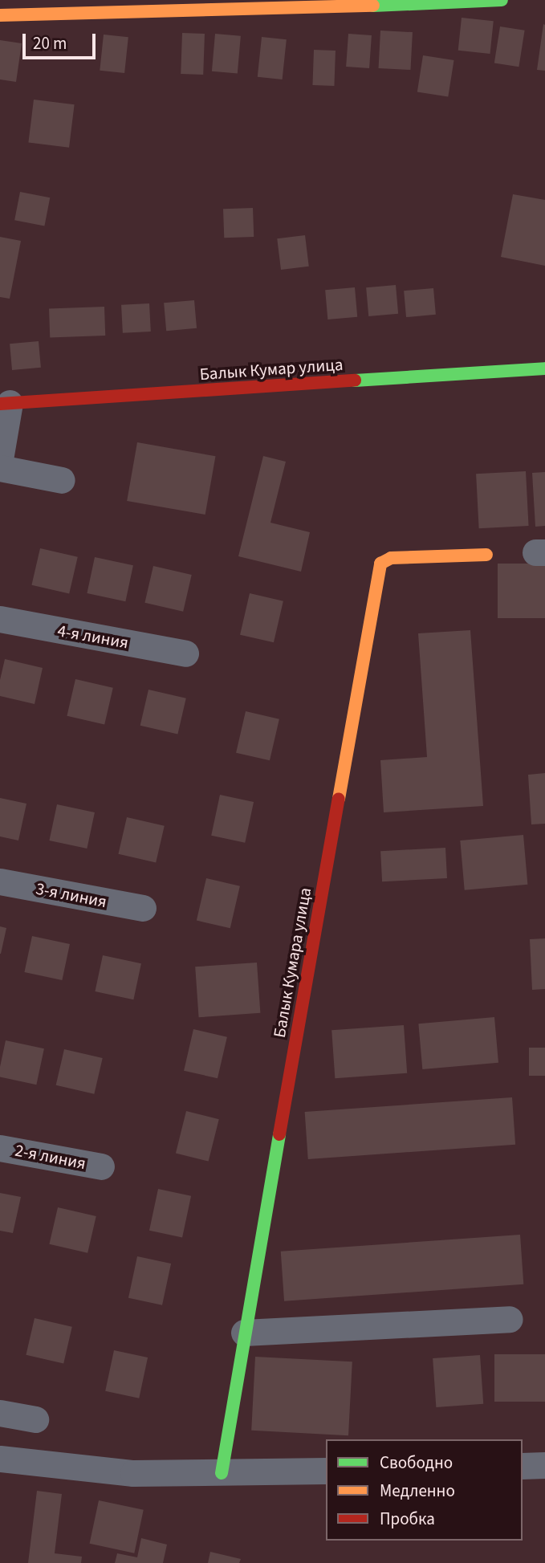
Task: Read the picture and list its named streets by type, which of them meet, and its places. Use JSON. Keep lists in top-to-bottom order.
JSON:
{
  "streets": {
    "street": [
      "Балык Кумар улица",
      "4-я линия",
      "3-я линия",
      "Балык Кумара улица",
      "2-я линия"
    ]
  },
  "legend": ["Свободно", "Медленно", "Пробка"],
  "scale_bar": "20 m"
}
